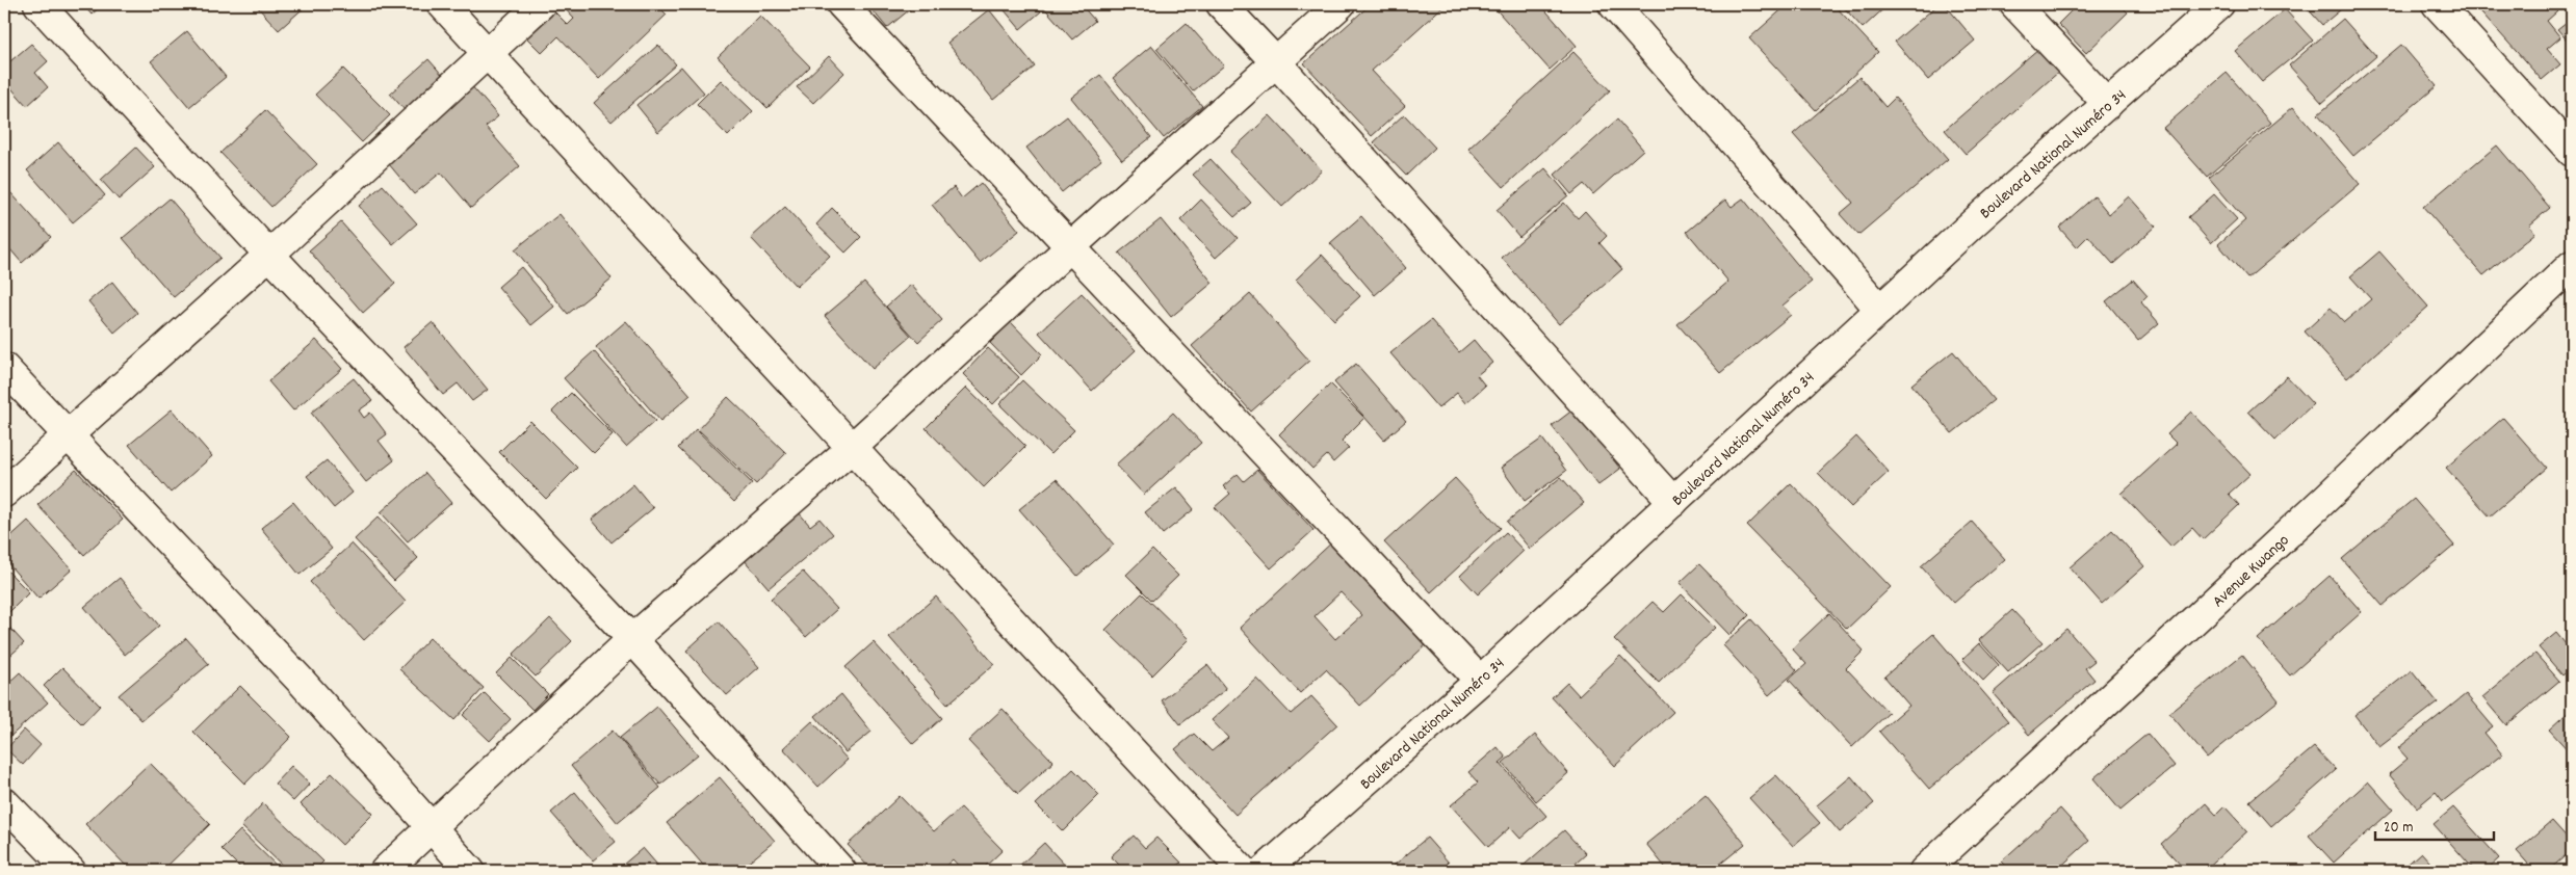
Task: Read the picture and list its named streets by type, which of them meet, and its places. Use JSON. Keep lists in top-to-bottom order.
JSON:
{
  "streets": {
    "street": ["Boulevard National Numéro 34", "Avenue Kwango"]
  },
  "scale_bar": "20 m"
}
